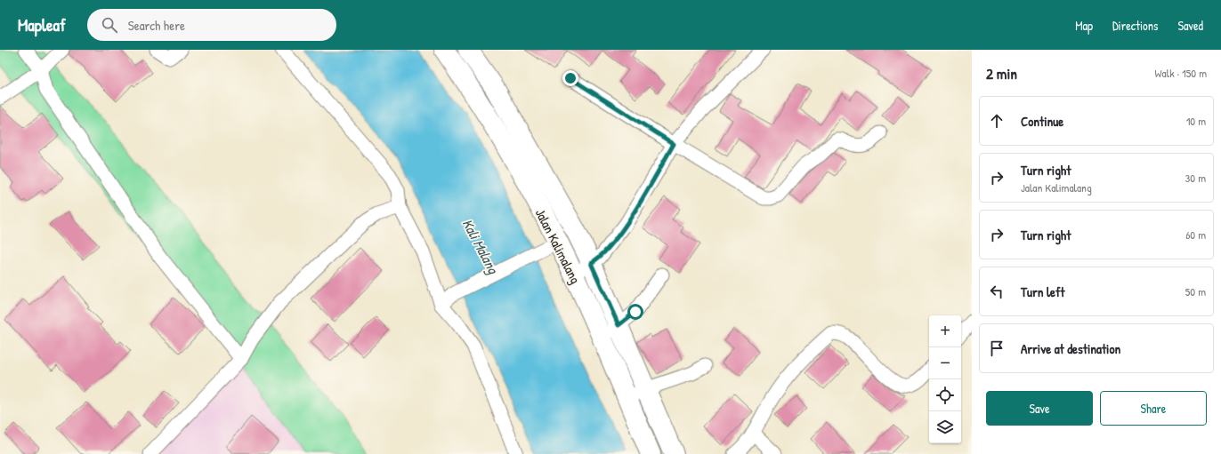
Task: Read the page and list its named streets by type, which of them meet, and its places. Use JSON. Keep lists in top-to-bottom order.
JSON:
{
  "streets": {
    "main road": ["Jalan Kalimalang"]
  },
  "water": ["Kali Malang"],
  "page": {
    "header": "Mapleaf",
    "search": "Search here",
    "nav": ["Map", "Directions", "Saved"],
    "heading": ["2 min", "Walk · 150 m"],
    "list": [
      ["Continue", "10 m"],
      ["Turn right", "Jalan Kalimalang", "30 m"],
      ["Turn right", "60 m"],
      ["Turn left", "50 m"],
      "Arrive at destination"
    ],
    "map_buttons": ["+", "−"],
    "buttons": ["Save", "Share"]
  }
}
